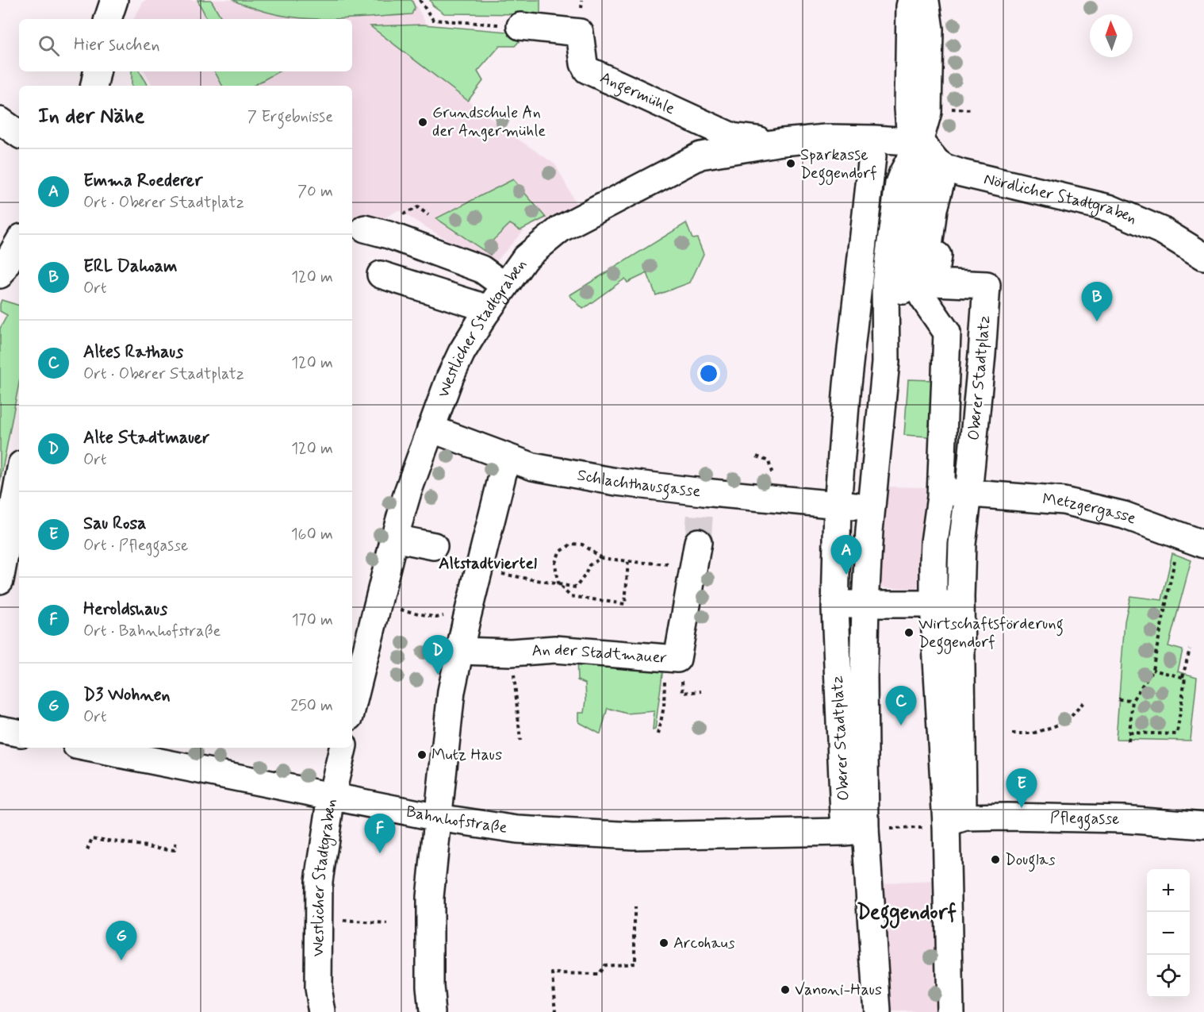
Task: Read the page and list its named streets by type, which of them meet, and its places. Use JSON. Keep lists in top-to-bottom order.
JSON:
{
  "streets": {
    "street": [
      "Angermühle",
      "Nördlicher Stadtgraben",
      "Westlicher Stadtgraben",
      "Oberer Stadtplatz",
      "Schlachthausgasse",
      "Metzgergasse",
      "An der Stadtmauer",
      "Pfleggasse",
      "Bahnhofstraße"
    ]
  },
  "crossings": [
    ["Angermühle", "Westlicher Stadtgraben"],
    ["Nördlicher Stadtgraben", "Oberer Stadtplatz"],
    ["Westlicher Stadtgraben", "Oberer Stadtplatz"],
    ["Westlicher Stadtgraben", "Schlachthausgasse"],
    ["Westlicher Stadtgraben", "Bahnhofstraße"],
    ["Oberer Stadtplatz", "Schlachthausgasse"],
    ["Oberer Stadtplatz", "Metzgergasse"],
    ["Oberer Stadtplatz", "Pfleggasse"],
    ["Oberer Stadtplatz", "Bahnhofstraße"]
  ],
  "districts": ["Altstadtviertel", "Deggendorf"],
  "places": [
    "Grundschule An der Angermühle",
    "Sparkasse Deggendorf",
    "Wirtschaftsförderung Deggendorf",
    "Mutz Haus",
    "Douglas",
    "Arcohaus",
    "Vanoni-Haus"
  ],
  "north": "top",
  "page": {
    "search": "Hier suchen",
    "heading": ["In der Nähe", "7 Ergebnisse"],
    "list": [
      {
        "mark": "A",
        "name": "Emma Roederer",
        "note": "Ort · Oberer Stadtplatz",
        "value": "70 m"
      },
      {
        "mark": "B",
        "name": "ERL Dahoam",
        "note": "Ort",
        "value": "120 m"
      },
      {
        "mark": "C",
        "name": "Altes Rathaus",
        "note": "Ort · Oberer Stadtplatz",
        "value": "120 m"
      },
      {
        "mark": "D",
        "name": "Alte Stadtmauer",
        "note": "Ort",
        "value": "120 m"
      },
      {
        "mark": "E",
        "name": "Sau Rosa",
        "note": "Ort · Pfleggasse",
        "value": "160 m"
      },
      {
        "mark": "F",
        "name": "Heroldshaus",
        "note": "Ort · Bahnhofstraße",
        "value": "170 m"
      },
      {
        "mark": "G",
        "name": "D3 Wohnen",
        "note": "Ort",
        "value": "250 m"
      }
    ],
    "pins": [
      "B",
      "A",
      "D",
      "C",
      "E",
      "F",
      "G"
    ],
    "map_buttons": ["+", "−"]
  }
}
